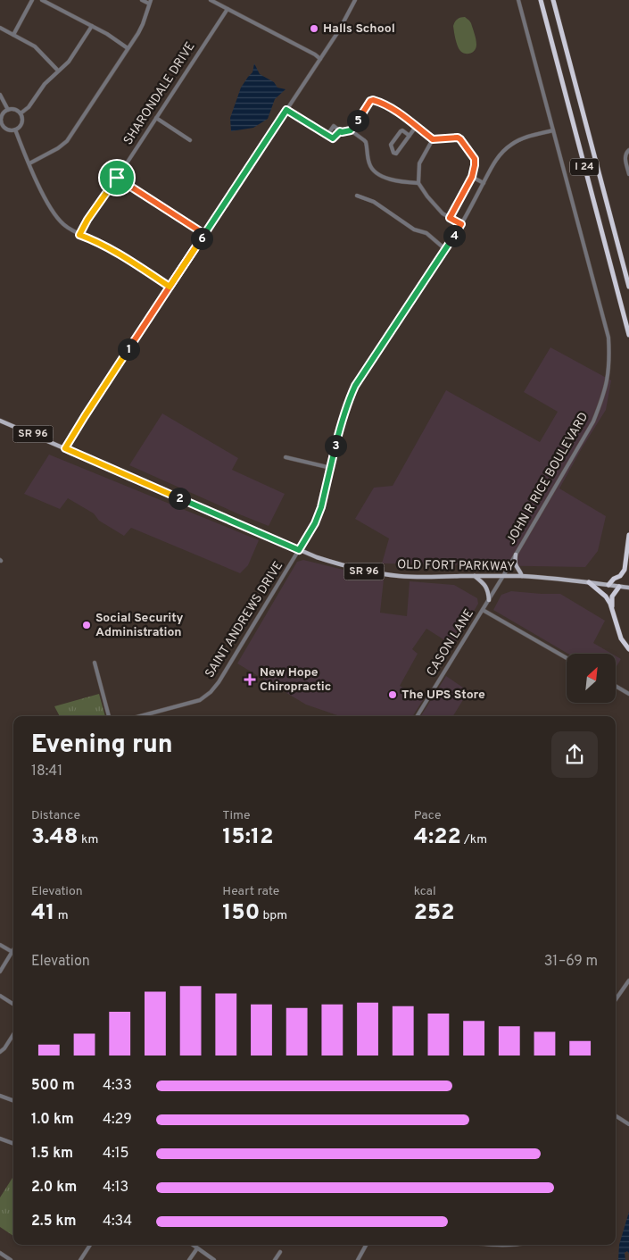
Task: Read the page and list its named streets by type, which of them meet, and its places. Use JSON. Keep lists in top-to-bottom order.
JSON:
{
  "streets": {
    "highway": ["I 24"],
    "main road": ["SR 96", "OLD FORT PARKWAY"],
    "street": [
      "SHARONDALE DRIVE",
      "JOHN R RICE BOULEVARD",
      "SAINT ANDREWS DRIVE",
      "CASON LANE"
    ]
  },
  "crossings": [
    ["SR 96", "OLD FORT PARKWAY"],
    ["JOHN R RICE BOULEVARD", "OLD FORT PARKWAY"],
    ["JOHN R RICE BOULEVARD", "SAINT ANDREWS DRIVE"],
    ["JOHN R RICE BOULEVARD", "CASON LANE"],
    ["OLD FORT PARKWAY", "SAINT ANDREWS DRIVE"],
    ["OLD FORT PARKWAY", "CASON LANE"]
  ],
  "places": {
    "other": ["Halls School", "Social Security Administration", "The UPS Store"],
    "health": ["New Hope Chiropractic"]
  },
  "north": "top right",
  "page": {
    "pins": [
      "5",
      "4",
      "6",
      "1",
      "3",
      "2"
    ],
    "heading": ["Evening run", "18:41"],
    "stats": [
      ["Distance", "3.48 km"],
      ["Time", "15:12"],
      ["Pace", "4:22 /km"],
      ["Elevation", "41 m"],
      ["Heart rate", "150 bpm"],
      ["kcal", "252"]
    ],
    "chart": ["Elevation", "31–69 m"],
    "list": [
      {
        "name": "500 m",
        "note": "4:33"
      },
      {
        "name": "1.0 km",
        "note": "4:29"
      },
      {
        "name": "1.5 km",
        "note": "4:15"
      },
      {
        "name": "2.0 km",
        "note": "4:13"
      },
      {
        "name": "2.5 km",
        "note": "4:34"
      }
    ]
  }
}
